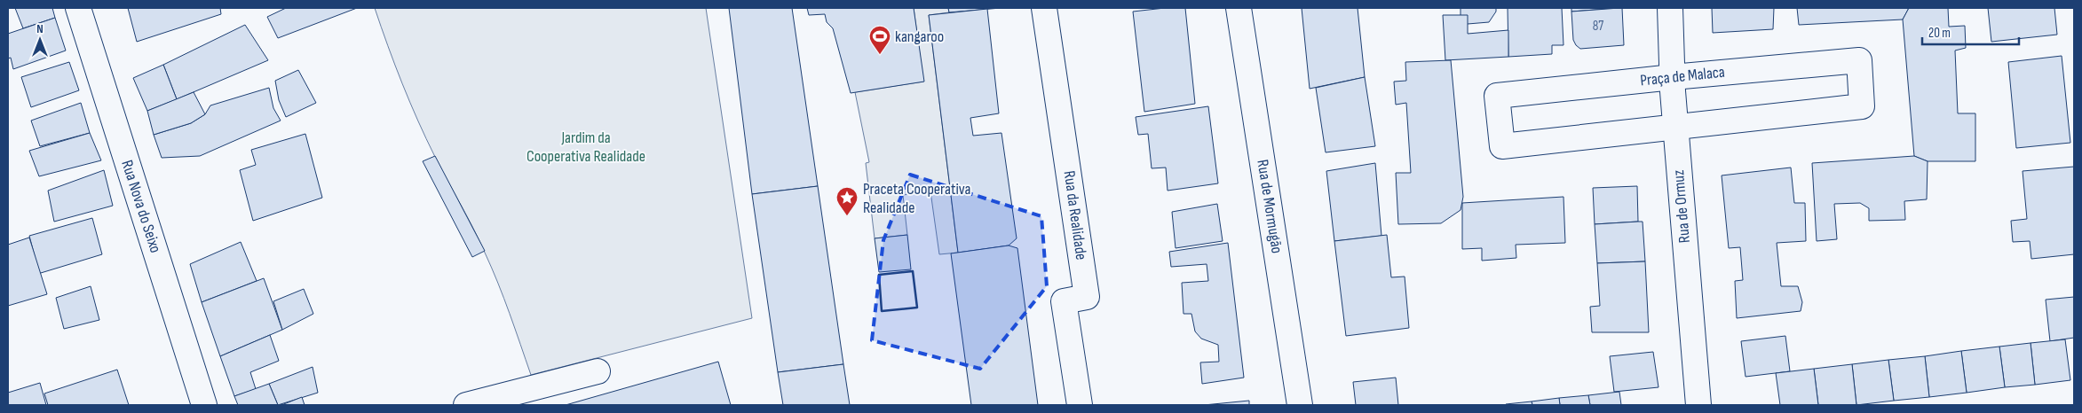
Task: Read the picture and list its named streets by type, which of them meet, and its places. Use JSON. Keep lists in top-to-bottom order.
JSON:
{
  "streets": {
    "street": [
      "Praça de Malaca",
      "Rua Nova do Seixo",
      "Rua de Mormugão",
      "Rua de Ormuz",
      "Rua da Realidade"
    ]
  },
  "crossings": [
    ["Praça de Malaca", "Rua de Ormuz"]
  ],
  "parks": ["Jardim da Cooperativa Realidade"],
  "places": {
    "sports": ["kangaroo"],
    "place": ["Praceta Cooperativa Realidade"]
  },
  "house_numbers": ["87"],
  "scale_bar": "20 m",
  "north": "top"
}
